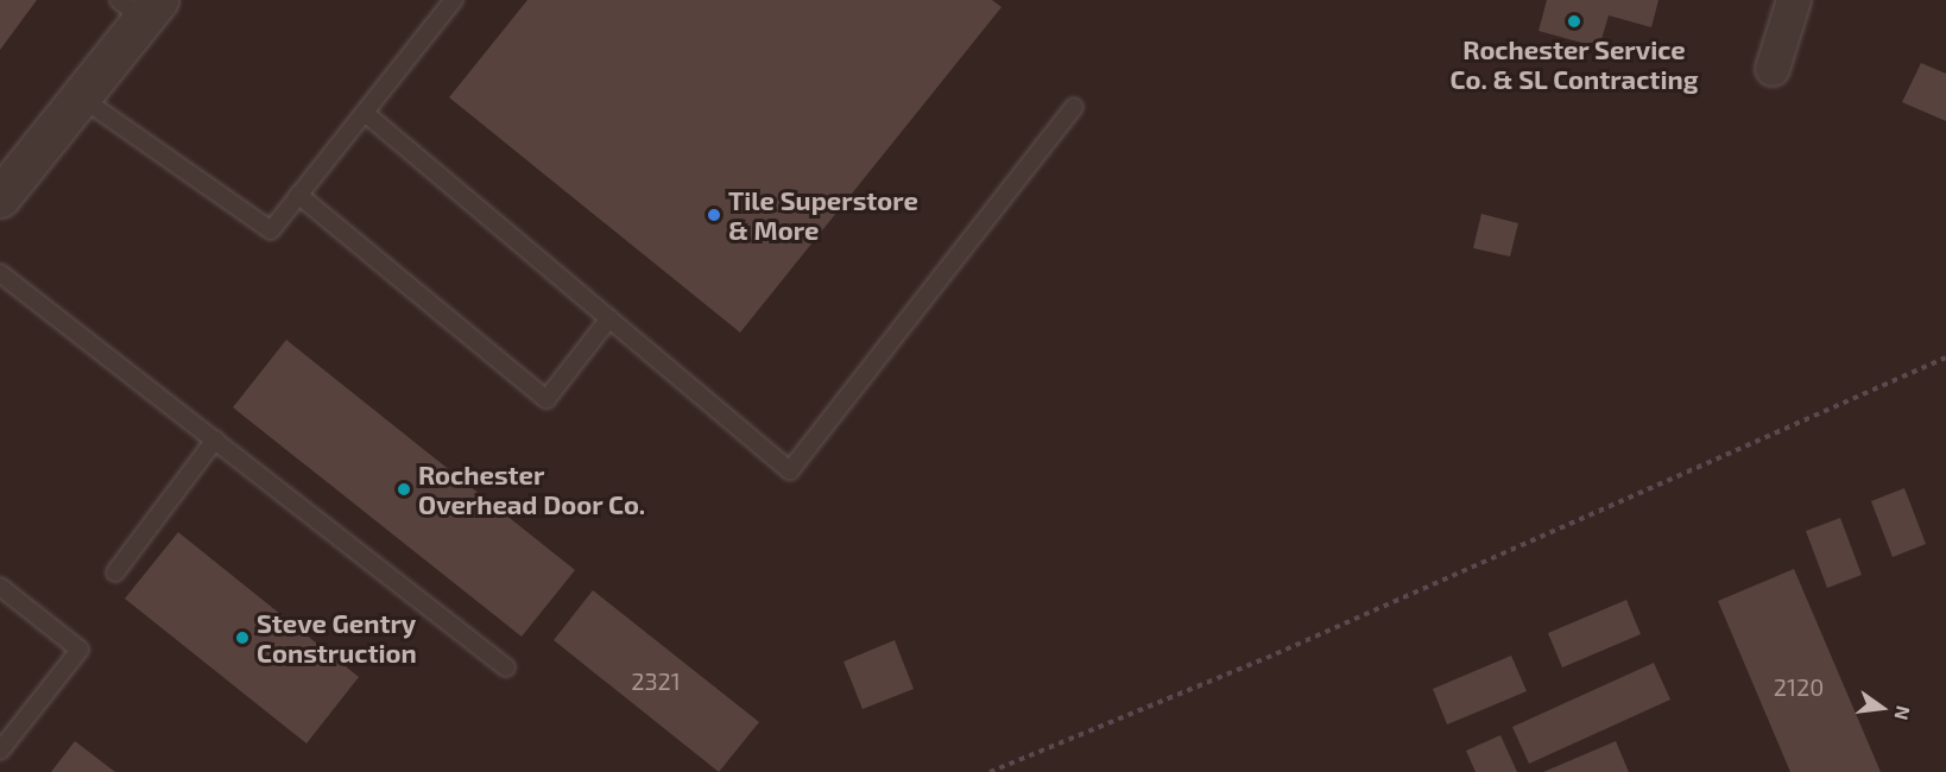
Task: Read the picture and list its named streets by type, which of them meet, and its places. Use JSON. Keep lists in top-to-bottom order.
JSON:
{
  "places": [
    "Rochester Service Co. & SL Contracting",
    "Tile Superstore & More",
    "Rochester Overhead Door Co.",
    "Steve Gentry Construction"
  ],
  "house_numbers": ["2321", "2120"],
  "north": "right"
}
